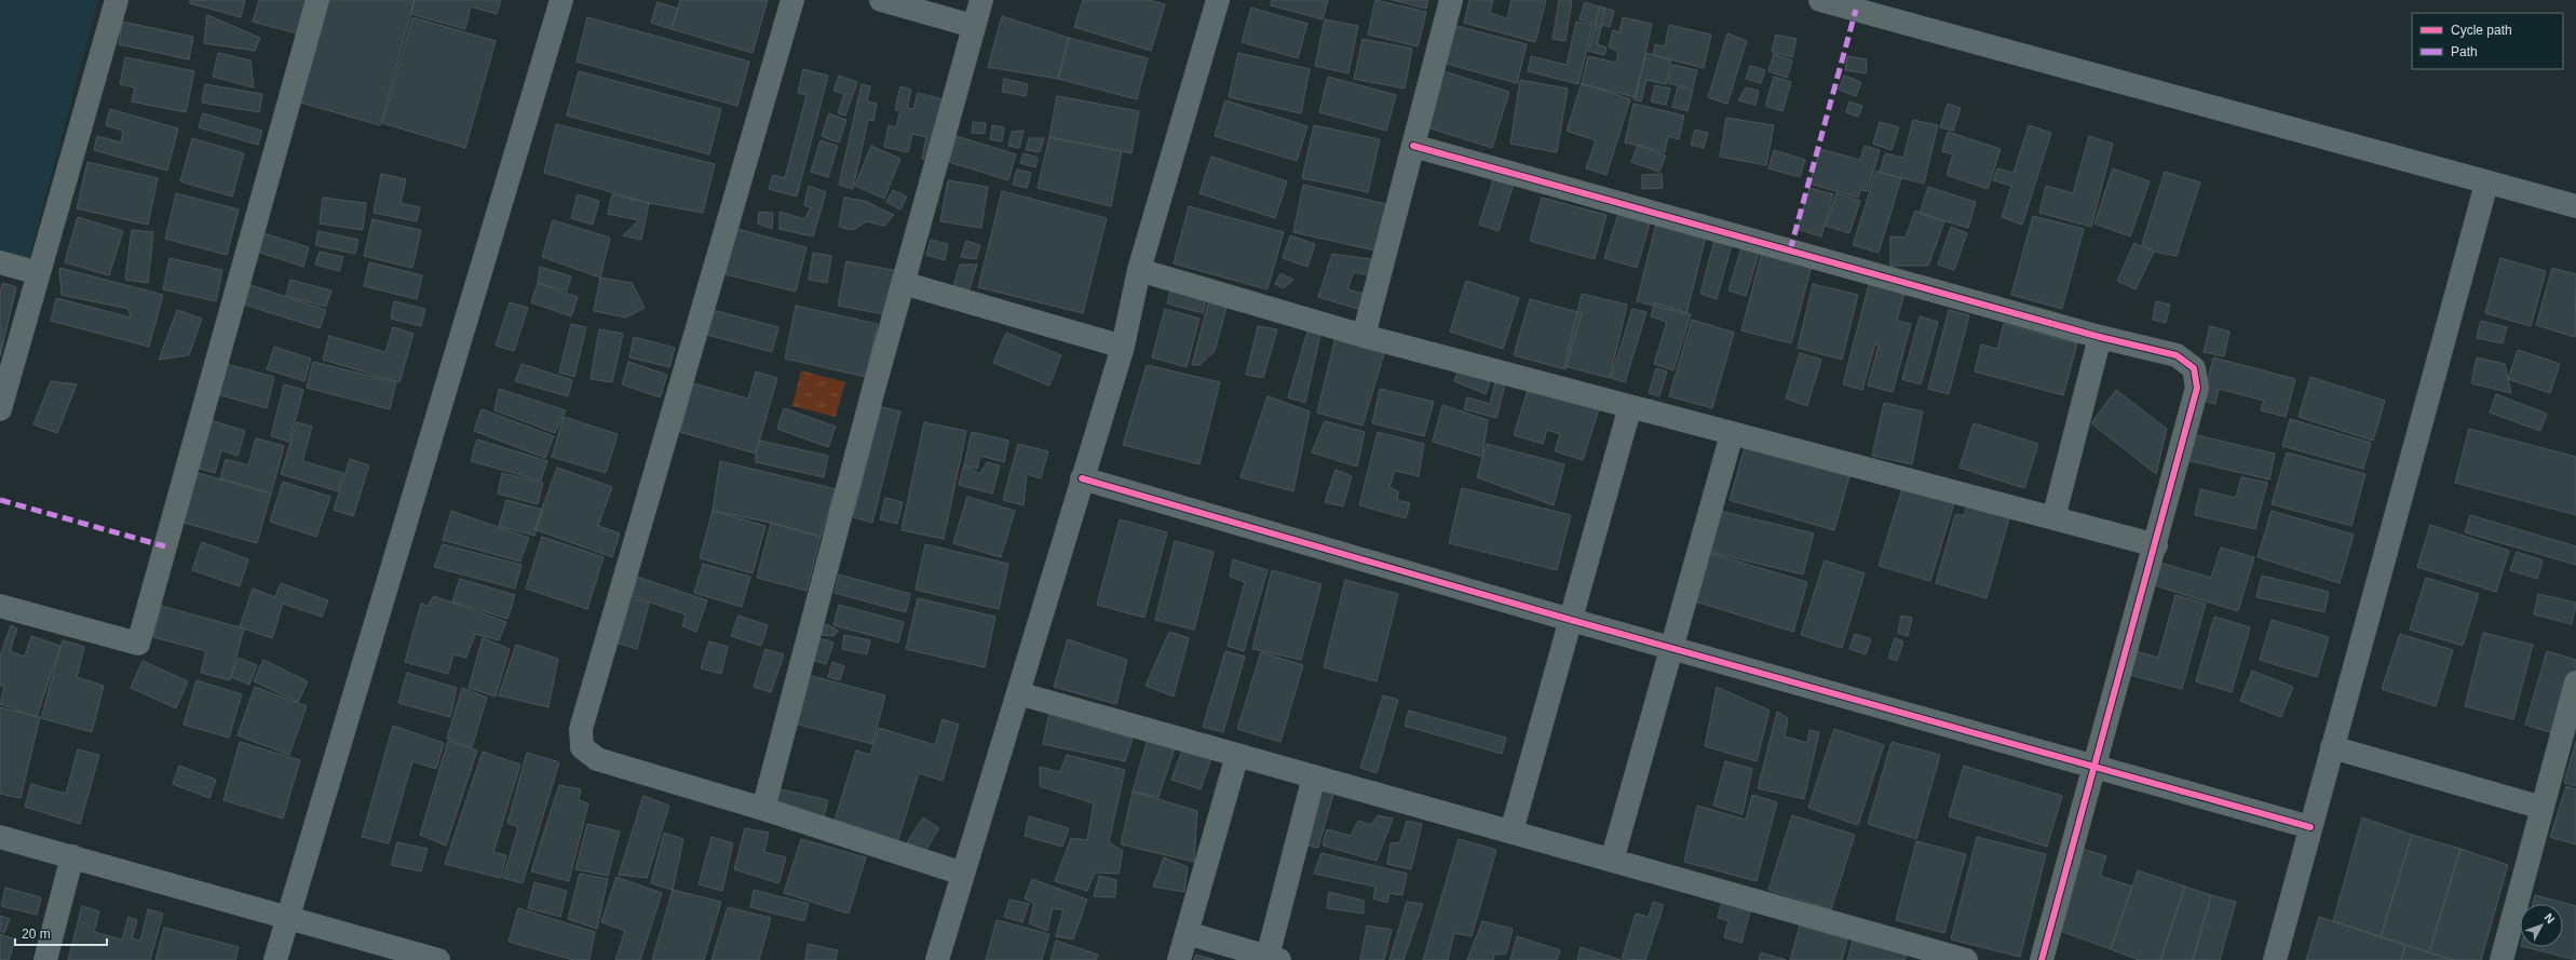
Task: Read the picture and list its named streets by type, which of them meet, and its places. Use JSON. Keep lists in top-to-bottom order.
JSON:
{
  "legend": ["Cycle path", "Path"],
  "scale_bar": "20 m",
  "north": "top right"
}
